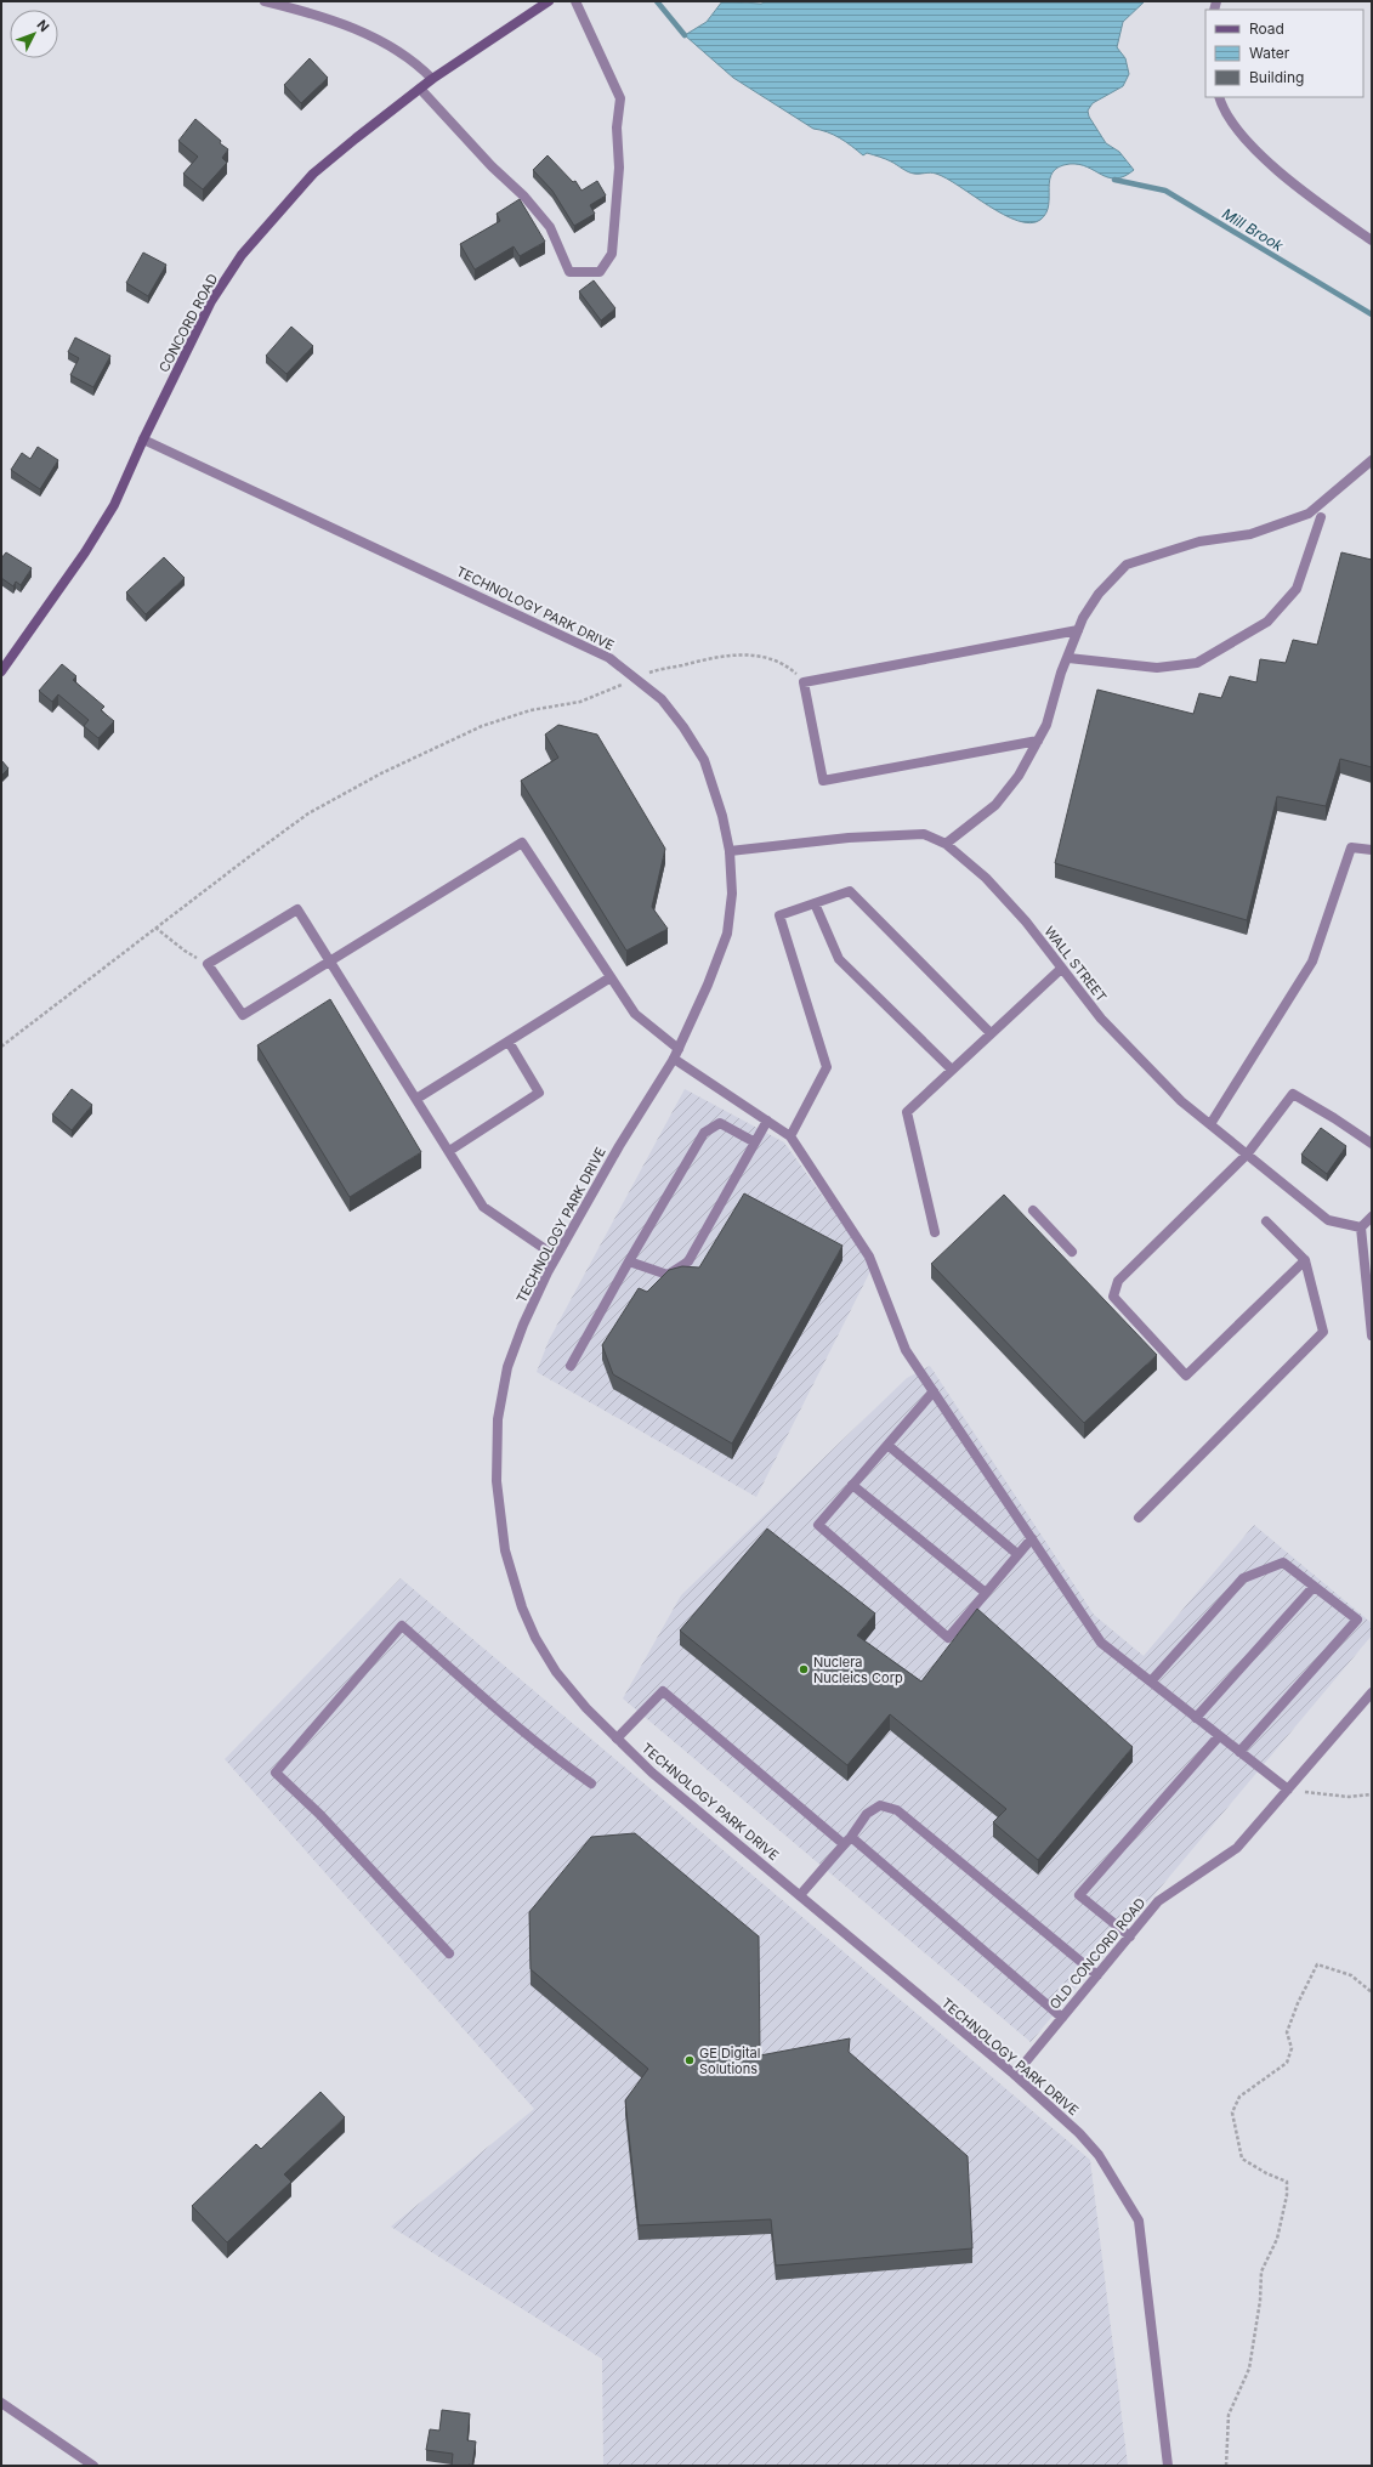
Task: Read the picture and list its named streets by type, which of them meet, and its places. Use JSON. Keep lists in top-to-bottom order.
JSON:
{
  "streets": {
    "main road": ["CONCORD ROAD"],
    "street": ["TECHNOLOGY PARK DRIVE", "WALL STREET", "OLD CONCORD ROAD"]
  },
  "crossings": [
    ["CONCORD ROAD", "TECHNOLOGY PARK DRIVE"],
    ["TECHNOLOGY PARK DRIVE", "WALL STREET"],
    ["TECHNOLOGY PARK DRIVE", "OLD CONCORD ROAD"]
  ],
  "water": ["Mill Brook"],
  "places": ["Nuclera Nucleics Corp", "GE Digital Solutions"],
  "legend": ["Road", "Water", "Building"],
  "north": "top right"
}
